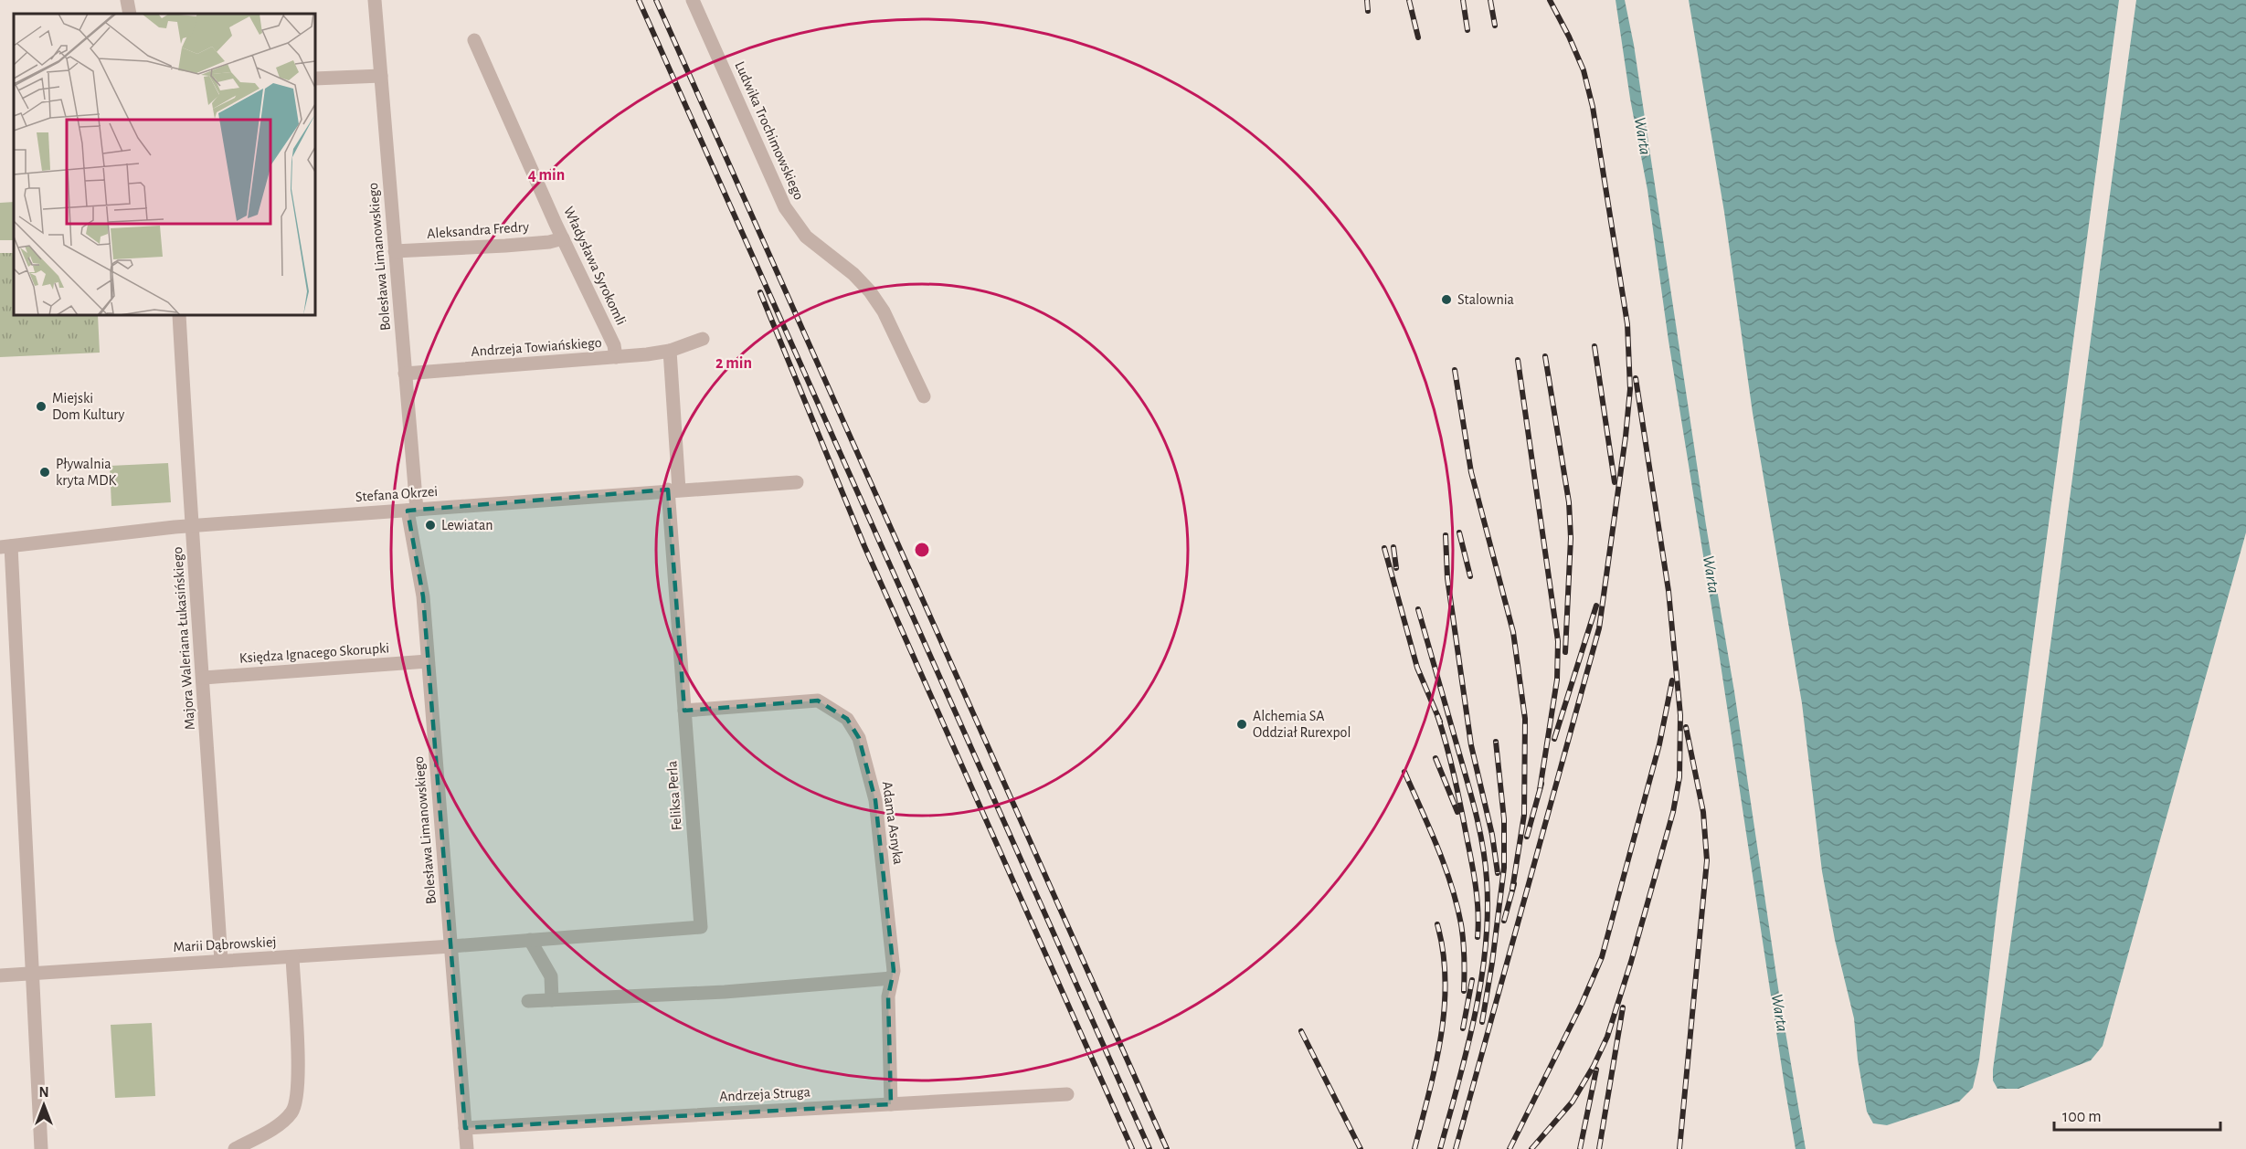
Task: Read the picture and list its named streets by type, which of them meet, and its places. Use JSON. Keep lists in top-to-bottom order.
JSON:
{
  "streets": {
    "street": [
      "Ludwika Trochimowskiego",
      "Aleksandra Fredry",
      "Bolesława Limanowskiego",
      "Władysława Syrokomli",
      "Andrzeja Towiańskiego",
      "Stefana Okrzei",
      "Majora Waleriana Łukasińskiego",
      "Księdza Ignacego Skorupki",
      "Feliksa Perla",
      "Adama Asnyka",
      "Marii Dąbrowskiej",
      "Andrzeja Struga"
    ]
  },
  "crossings": [
    ["Aleksandra Fredry", "Bolesława Limanowskiego"],
    ["Aleksandra Fredry", "Władysława Syrokomli"],
    ["Bolesława Limanowskiego", "Andrzeja Towiańskiego"],
    ["Bolesława Limanowskiego", "Stefana Okrzei"],
    ["Bolesława Limanowskiego", "Księdza Ignacego Skorupki"],
    ["Bolesława Limanowskiego", "Feliksa Perla"],
    ["Bolesława Limanowskiego", "Marii Dąbrowskiej"],
    ["Bolesława Limanowskiego", "Andrzeja Struga"],
    ["Władysława Syrokomli", "Andrzeja Towiańskiego"],
    ["Stefana Okrzei", "Majora Waleriana Łukasińskiego"],
    ["Stefana Okrzei", "Feliksa Perla"],
    ["Majora Waleriana Łukasińskiego", "Księdza Ignacego Skorupki"],
    ["Majora Waleriana Łukasińskiego", "Marii Dąbrowskiej"],
    ["Feliksa Perla", "Adama Asnyka"],
    ["Feliksa Perla", "Marii Dąbrowskiej"],
    ["Adama Asnyka", "Andrzeja Struga"]
  ],
  "water": ["Warta"],
  "places": [
    "Stalownia",
    "Miejski Dom Kultury",
    "Pływalnia kryta MDK",
    "Lewiatan",
    "Alchemia SA Oddział Rurexpol"
  ],
  "scale_bar": "100 m",
  "north": "top",
  "rings": ["4 min", "2 min"]
}
